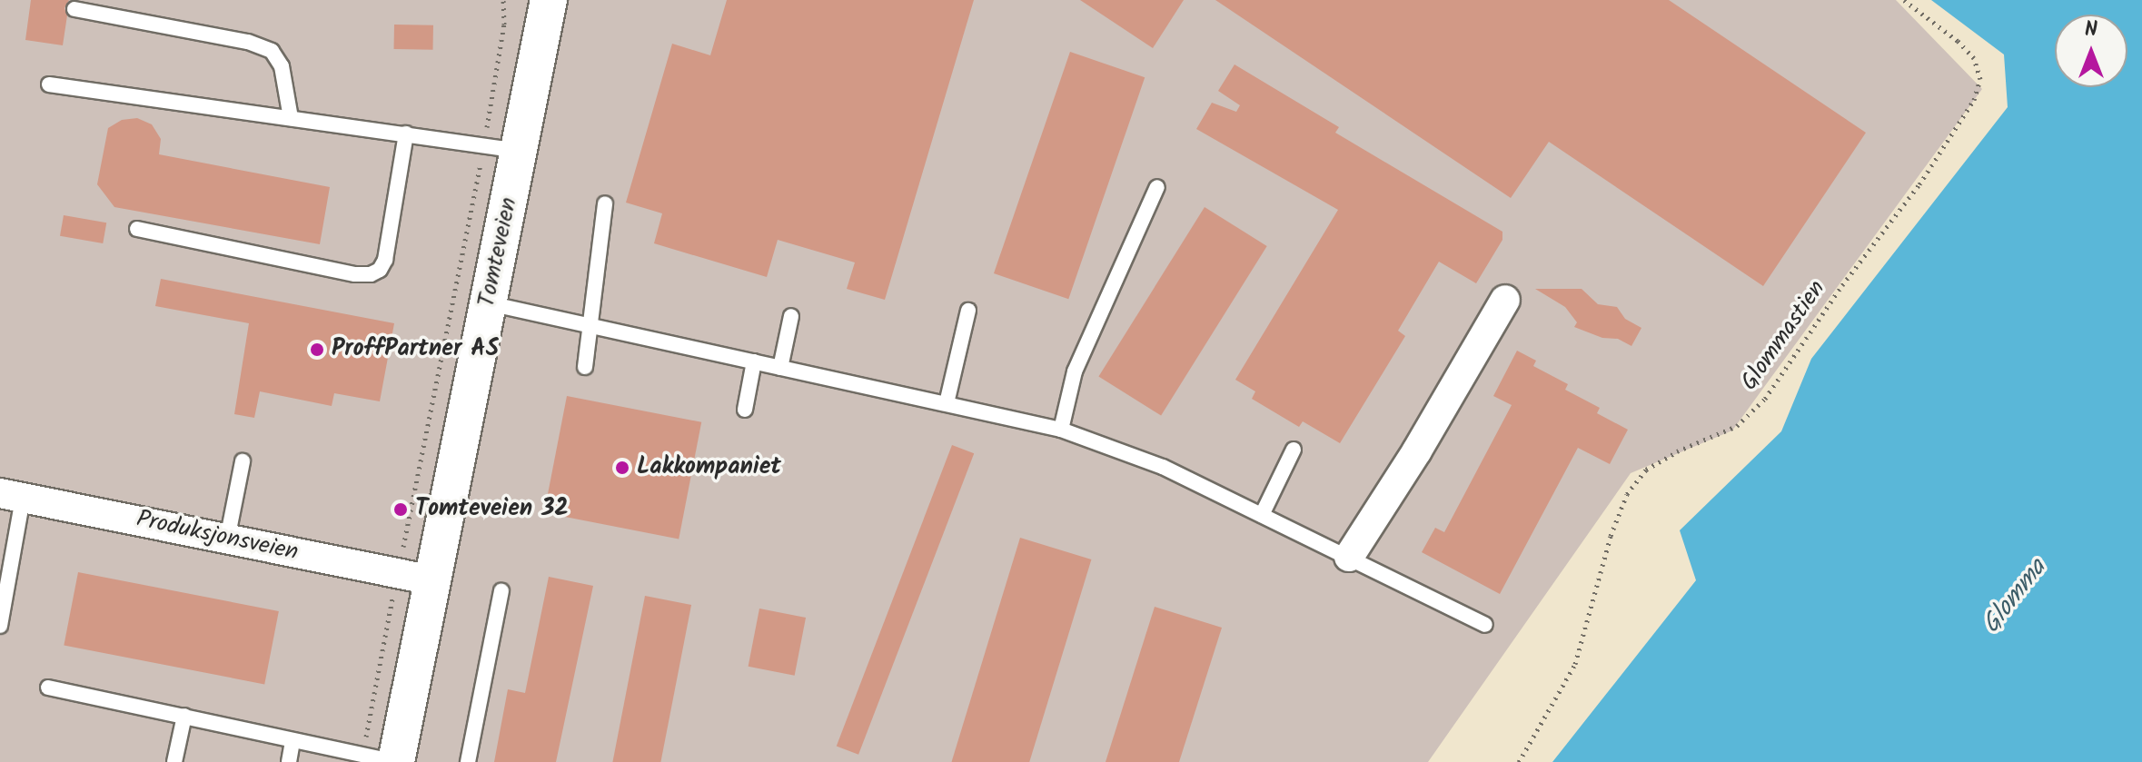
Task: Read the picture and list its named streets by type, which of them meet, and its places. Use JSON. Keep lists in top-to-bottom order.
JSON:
{
  "streets": {
    "street": ["Tomteveien", "Produksjonsveien"],
    "path": ["Glommastien"]
  },
  "crossings": [
    ["Tomteveien", "Produksjonsveien"]
  ],
  "water": ["Glomma"],
  "places": ["ProffPartner AS", "Lakkompaniet", "Tomteveien 32"],
  "north": "top"
}
